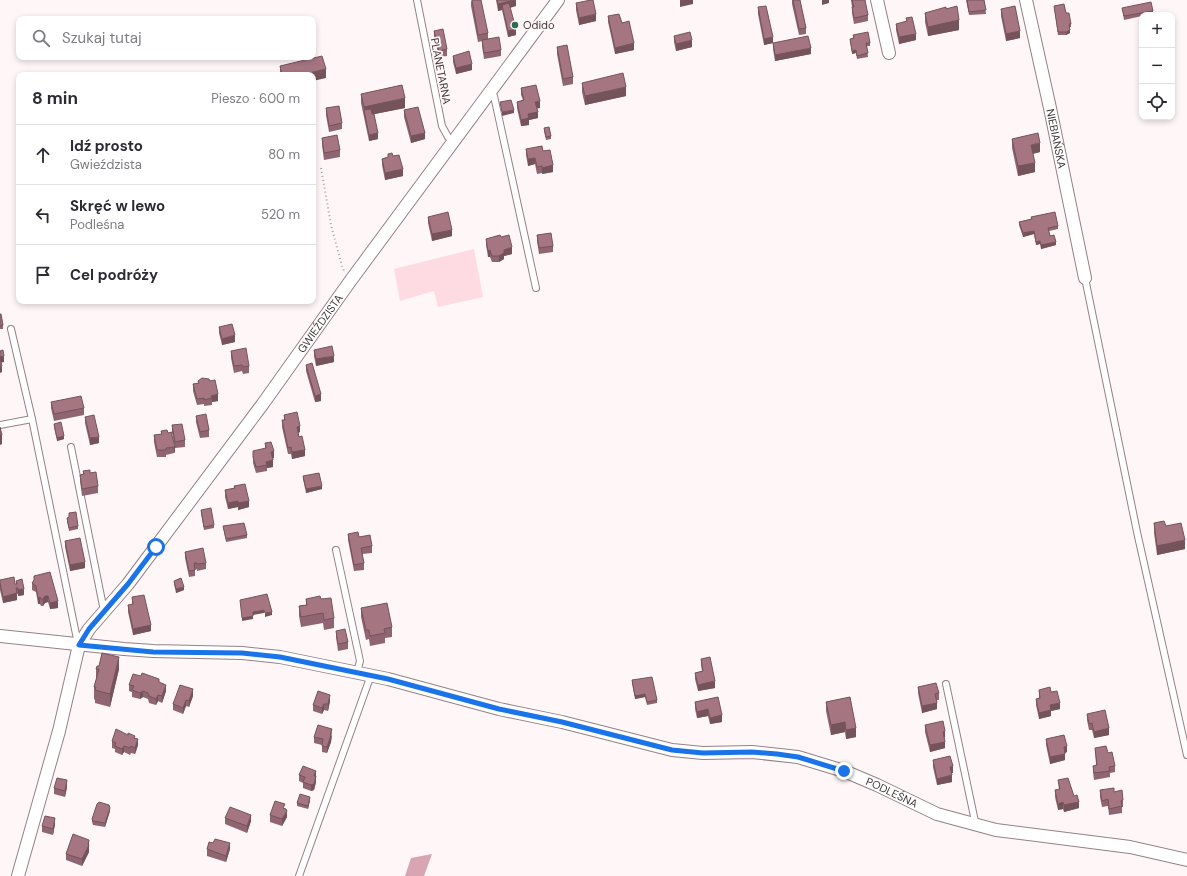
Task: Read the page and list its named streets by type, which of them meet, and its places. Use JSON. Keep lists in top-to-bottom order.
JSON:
{
  "streets": {
    "street": ["NIEBIAŃSKA", "GWIEŹDZISTA", "PODLEŚNA"],
    "lane": ["PLANETARNA"]
  },
  "crossings": [
    ["PLANETARNA", "GWIEŹDZISTA"],
    ["GWIEŹDZISTA", "PODLEŚNA"]
  ],
  "places": ["Odido"],
  "page": {
    "map_buttons": ["+", "−"],
    "search": "Szukaj tutaj",
    "heading": ["8 min", "Pieszo · 600 m"],
    "list": [
      ["Idź prosto", "Gwieździsta", "80 m"],
      ["Skręć w lewo", "Podleśna", "520 m"],
      "Cel podróży"
    ]
  }
}
